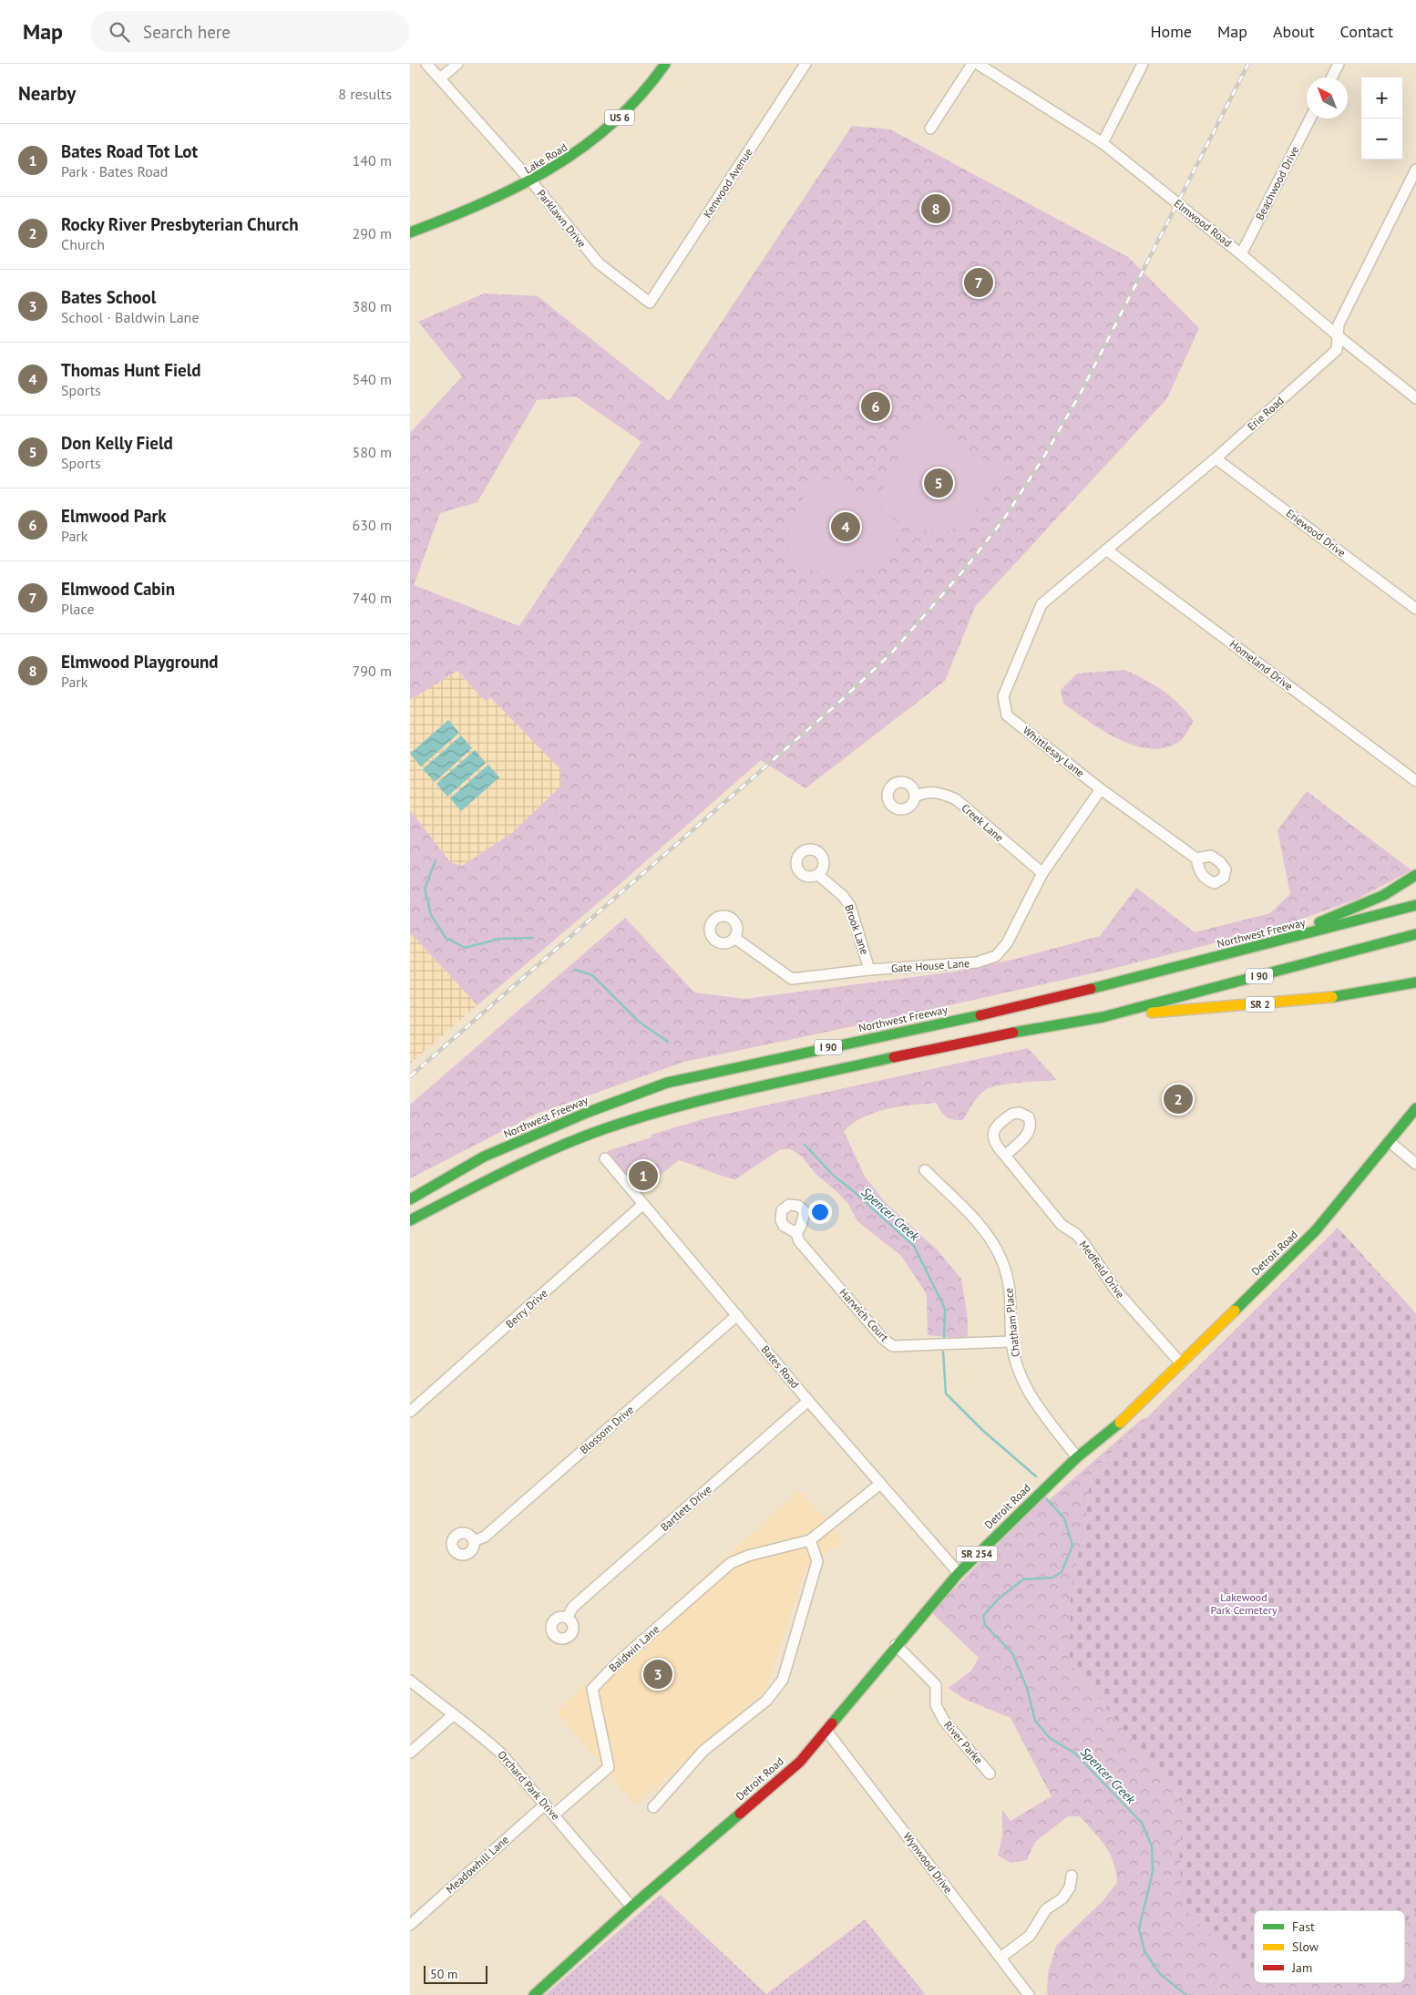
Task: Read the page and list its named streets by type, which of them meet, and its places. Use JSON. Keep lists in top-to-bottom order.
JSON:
{
  "streets": {
    "main road": [
      "US 6",
      "Lake Road",
      "Northwest Freeway",
      "I 90",
      "SR 2",
      "Detroit Road",
      "SR 254"
    ],
    "street": [
      "Kenwood Avenue",
      "Beachwood Drive",
      "Parklawn Drive",
      "Elmwood Road",
      "Erie Road",
      "Eriewood Drive",
      "Homeland Drive",
      "Whittlesay Lane",
      "Creek Lane",
      "Brook Lane",
      "Gate House Lane",
      "Medfield Drive",
      "Berry Drive",
      "Harwich Court",
      "Chatham Place",
      "Bates Road",
      "Blossom Drive",
      "Bartlett Drive",
      "Baldwin Lane",
      "River Parke",
      "Orchard Park Drive",
      "Wynwood Drive",
      "Meadowhill Lane"
    ]
  },
  "crossings": [
    ["Lake Road", "Parklawn Drive"],
    ["Kenwood Avenue", "Parklawn Drive"],
    ["Beachwood Drive", "Elmwood Road"],
    ["Elmwood Road", "Erie Road"],
    ["Erie Road", "Eriewood Drive"],
    ["Erie Road", "Homeland Drive"],
    ["Erie Road", "Whittlesay Lane"],
    ["Whittlesay Lane", "Gate House Lane"],
    ["Creek Lane", "Gate House Lane"],
    ["Brook Lane", "Gate House Lane"],
    ["I 90", "SR 2"],
    ["Detroit Road", "Medfield Drive"],
    ["Detroit Road", "Chatham Place"],
    ["Detroit Road", "Bates Road"],
    ["Detroit Road", "River Parke"],
    ["Detroit Road", "Orchard Park Drive"],
    ["Detroit Road", "Wynwood Drive"],
    ["Berry Drive", "Bates Road"],
    ["Harwich Court", "Chatham Place"],
    ["Bates Road", "Blossom Drive"],
    ["Bates Road", "Bartlett Drive"],
    ["Bates Road", "Baldwin Lane"],
    ["Baldwin Lane", "Orchard Park Drive"],
    ["Orchard Park Drive", "Meadowhill Lane"]
  ],
  "water": ["Spencer Creek"],
  "parks": ["Lakewood Park Cemetery"],
  "legend": ["Fast", "Slow", "Jam"],
  "scale_bar": "50 m",
  "north": "top left",
  "page": {
    "header": "Map",
    "search": "Search here",
    "nav": [
      "Home",
      "Map",
      "About",
      "Contact"
    ],
    "heading": ["Nearby", "8 results"],
    "map_buttons": ["+", "−"],
    "list": [
      {
        "mark": "1",
        "name": "Bates Road Tot Lot",
        "note": "Park · Bates Road",
        "value": "140 m"
      },
      {
        "mark": "2",
        "name": "Rocky River Presbyterian Church",
        "note": "Church",
        "value": "290 m"
      },
      {
        "mark": "3",
        "name": "Bates School",
        "note": "School · Baldwin Lane",
        "value": "380 m"
      },
      {
        "mark": "4",
        "name": "Thomas Hunt Field",
        "note": "Sports",
        "value": "540 m"
      },
      {
        "mark": "5",
        "name": "Don Kelly Field",
        "note": "Sports",
        "value": "580 m"
      },
      {
        "mark": "6",
        "name": "Elmwood Park",
        "note": "Park",
        "value": "630 m"
      },
      {
        "mark": "7",
        "name": "Elmwood Cabin",
        "note": "Place",
        "value": "740 m"
      },
      {
        "mark": "8",
        "name": "Elmwood Playground",
        "note": "Park",
        "value": "790 m"
      }
    ],
    "pins": [
      "8",
      "7",
      "6",
      "5",
      "4",
      "2",
      "1",
      "3"
    ],
    "scale": "50 m"
  }
}
